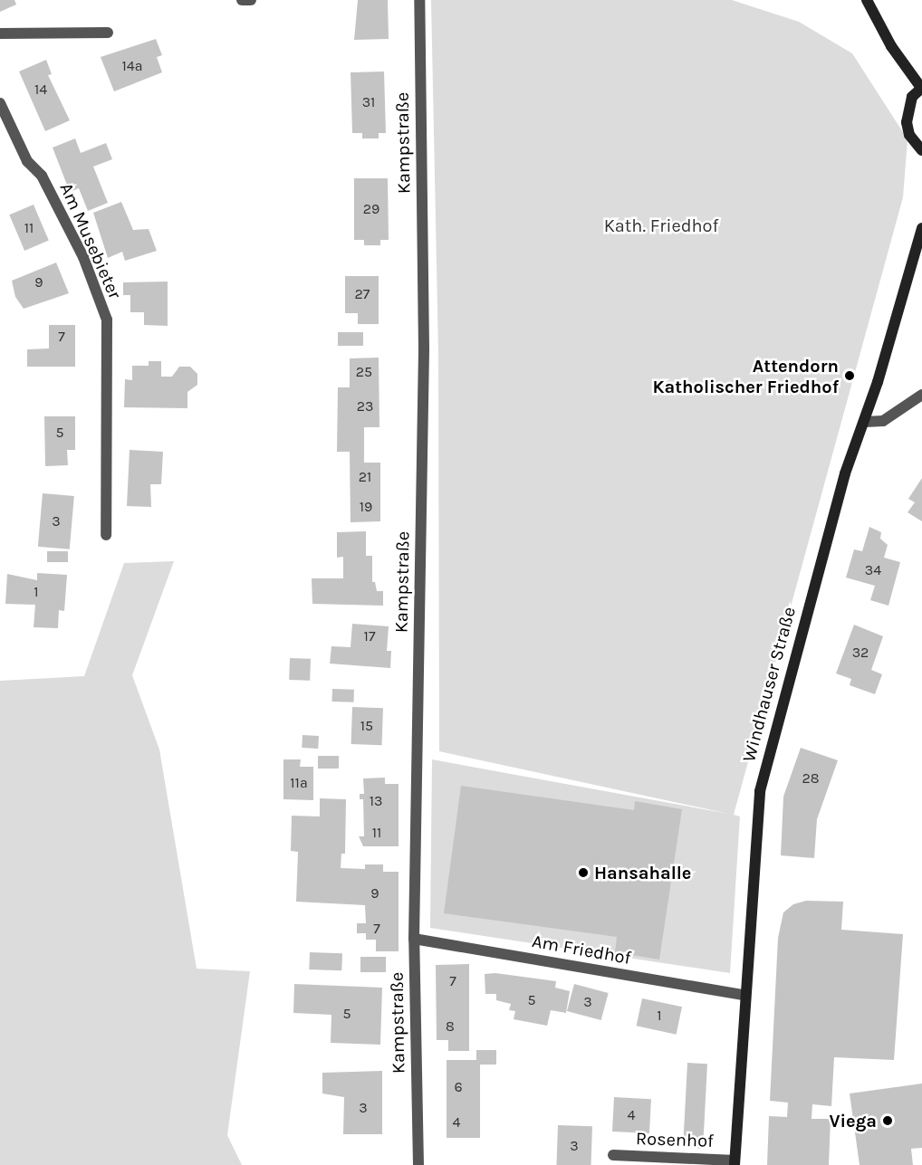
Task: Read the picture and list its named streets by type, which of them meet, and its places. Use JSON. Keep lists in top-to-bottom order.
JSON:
{
  "streets": {
    "main road": ["Windhauser Straße"],
    "street": [
      "Kampstraße",
      "Am Musebieter",
      "Am Friedhof",
      "Rosenhof"
    ]
  },
  "crossings": [
    ["Kampstraße", "Am Friedhof"],
    ["Windhauser Straße", "Am Friedhof"],
    ["Windhauser Straße", "Rosenhof"]
  ],
  "parks": ["Kath. Friedhof"],
  "places": ["Attendorn Katholischer Friedhof", "Hansahalle", "Viega"],
  "house_numbers": [
    "14a",
    "14",
    "31",
    "29",
    "11",
    "9",
    "27",
    "7",
    "25",
    "23",
    "5",
    "21",
    "19",
    "3",
    "34",
    "1",
    "17",
    "32",
    "15",
    "28",
    "11a",
    "13",
    "11",
    "9",
    "7",
    "7",
    "5",
    "3",
    "5",
    "1",
    "8",
    "6",
    "3",
    "4",
    "4",
    "3"
  ]
}
